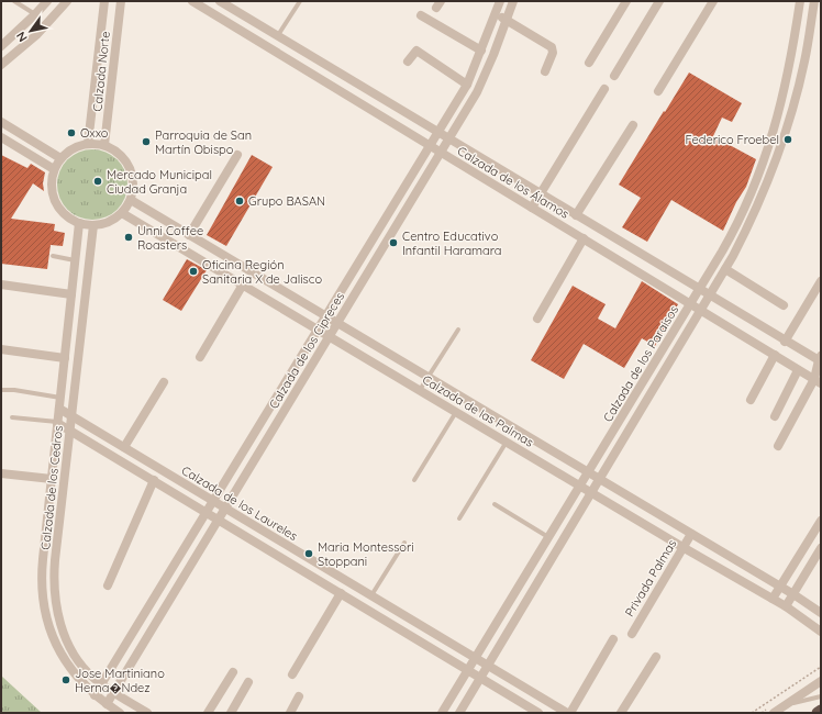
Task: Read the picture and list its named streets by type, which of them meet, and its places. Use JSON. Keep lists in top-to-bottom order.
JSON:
{
  "streets": {
    "street": [
      "Calzada Norte",
      "Calzada de los Álamos",
      "Calzada de los Cipreces",
      "Calzada de los Paraisos",
      "Calzada de las Palmas",
      "Calzada de los Cedros",
      "Calzada de los Laureles",
      "Privada Palmas"
    ]
  },
  "crossings": [
    ["Calzada Norte", "Calzada de las Palmas"],
    ["Calzada Norte", "Calzada de los Cedros"],
    ["Calzada de los Álamos", "Calzada de los Cipreces"],
    ["Calzada de los Álamos", "Calzada de los Paraisos"],
    ["Calzada de los Cipreces", "Calzada de las Palmas"],
    ["Calzada de los Cipreces", "Calzada de los Cedros"],
    ["Calzada de los Cipreces", "Calzada de los Laureles"],
    ["Calzada de los Paraisos", "Calzada de las Palmas"],
    ["Calzada de los Paraisos", "Calzada de los Laureles"],
    ["Calzada de las Palmas", "Calzada de los Cedros"],
    ["Calzada de las Palmas", "Privada Palmas"],
    ["Calzada de los Cedros", "Calzada de los Laureles"]
  ],
  "places": [
    "Oxxo",
    "Federico Froebel",
    "Parroquia de San Martín Obispo",
    "Mercado Municipal Ciudad Granja",
    "Grupo BASAN",
    "Unni Coffee Roasters",
    "Centro Educativo Infantil Haramara",
    "Oficina Región Sanitaria X de Jalisco",
    "Maria Montessori Stoppani",
    "Jose Martiniano Herna�Ndez"
  ],
  "north": "bottom left"
}
